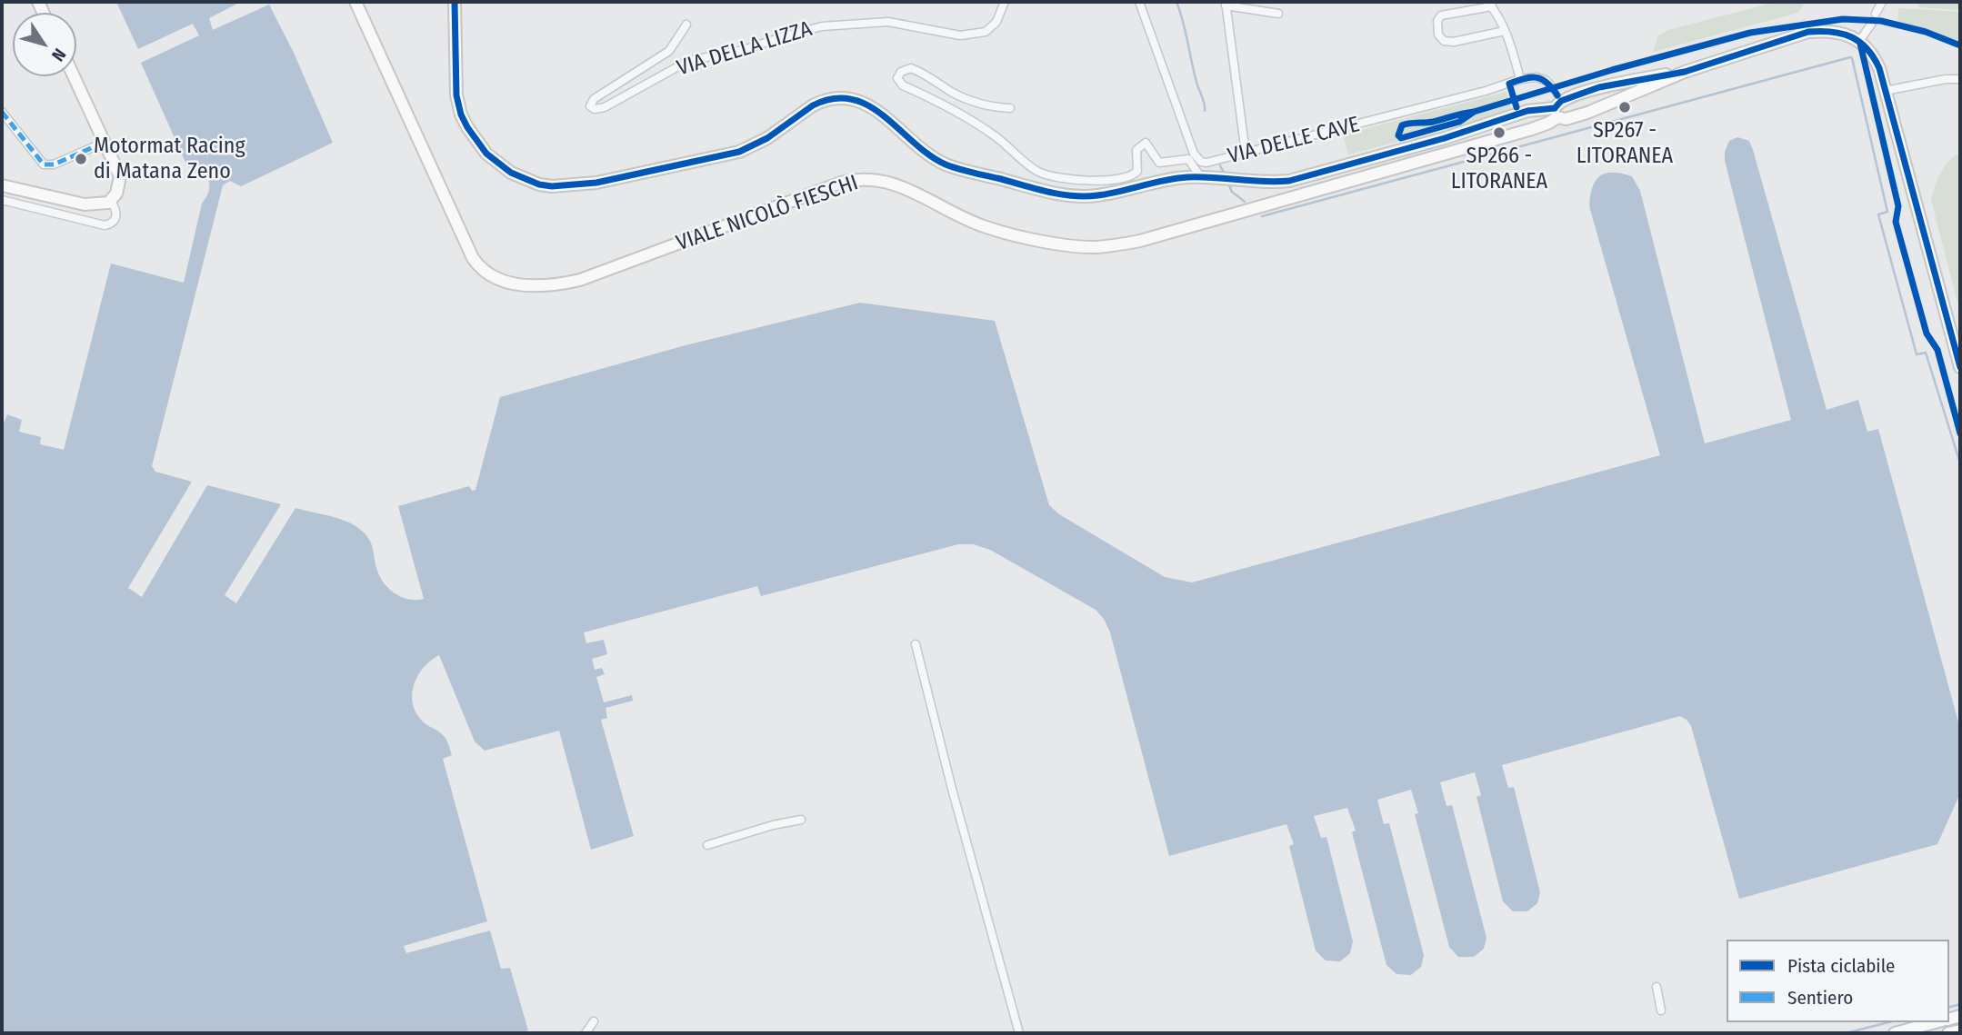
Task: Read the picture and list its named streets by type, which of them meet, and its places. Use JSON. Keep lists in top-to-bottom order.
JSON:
{
  "streets": {
    "main road": ["VIALE NICOLÒ FIESCHI"],
    "street": ["VIA DELLA LIZZA", "VIA DELLE CAVE"]
  },
  "places": ["SP267 - LITORANEA", "SP266 - LITORANEA", "Motormat Racing di Matana Zeno"],
  "legend": ["Pista ciclabile", "Sentiero"],
  "north": "bottom right"
}
